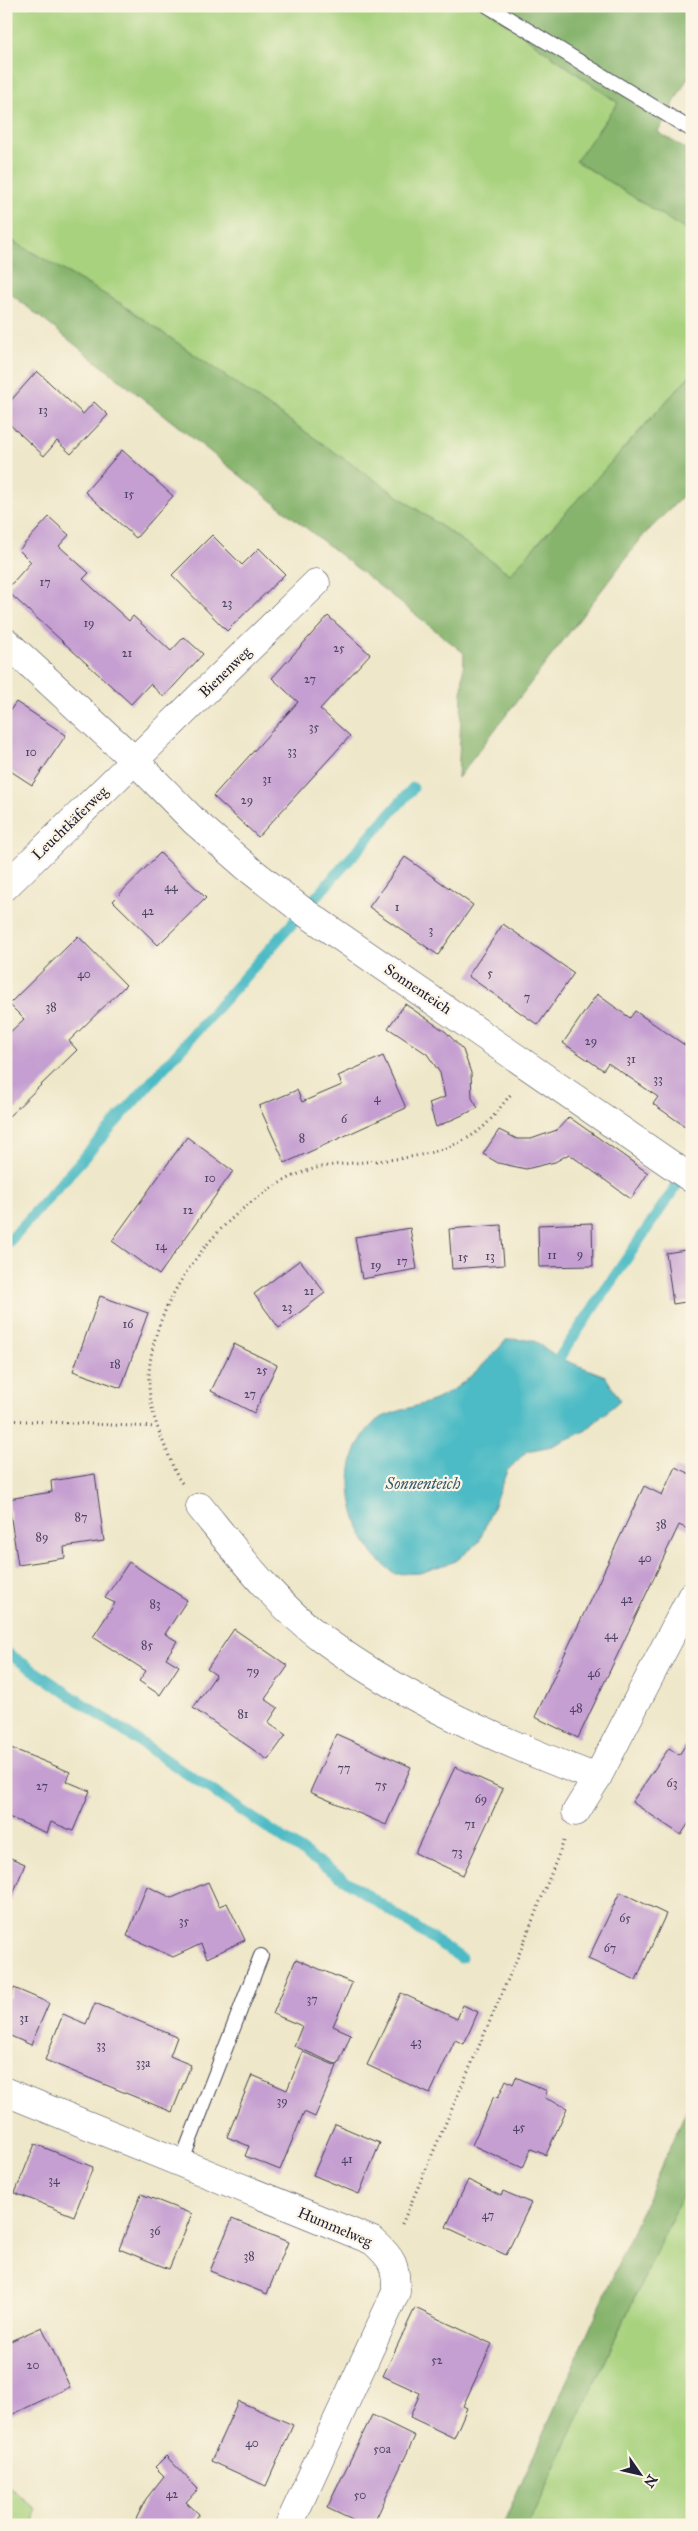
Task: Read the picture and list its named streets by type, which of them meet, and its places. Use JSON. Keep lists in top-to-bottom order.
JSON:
{
  "streets": {
    "street": [
      "Bienenweg",
      "Leuchtkäferweg",
      "Sonnenteich",
      "Hummelweg"
    ]
  },
  "crossings": [
    ["Bienenweg", "Leuchtkäferweg"],
    ["Bienenweg", "Sonnenteich"],
    ["Leuchtkäferweg", "Sonnenteich"]
  ],
  "water": ["Sonnenteich"],
  "house_numbers": [
    "13",
    "15",
    "17",
    "23",
    "19",
    "25",
    "21",
    "27",
    "35",
    "33",
    "10",
    "31",
    "29",
    "44",
    "1",
    "42",
    "3",
    "5",
    "40",
    "7",
    "38",
    "29",
    "31",
    "33",
    "4",
    "6",
    "8",
    "10",
    "12",
    "14",
    "9",
    "11",
    "13",
    "15",
    "17",
    "19",
    "21",
    "23",
    "16",
    "18",
    "25",
    "27",
    "87",
    "38",
    "89",
    "40",
    "42",
    "83",
    "44",
    "85",
    "79",
    "46",
    "48",
    "81",
    "77",
    "63",
    "75",
    "27",
    "69",
    "71",
    "73",
    "65",
    "35",
    "67",
    "37",
    "31",
    "43",
    "33",
    "33a",
    "39",
    "45",
    "41",
    "34",
    "47",
    "36",
    "38",
    "52",
    "20",
    "40",
    "50a",
    "42",
    "50"
  ],
  "north": "bottom right"
}
